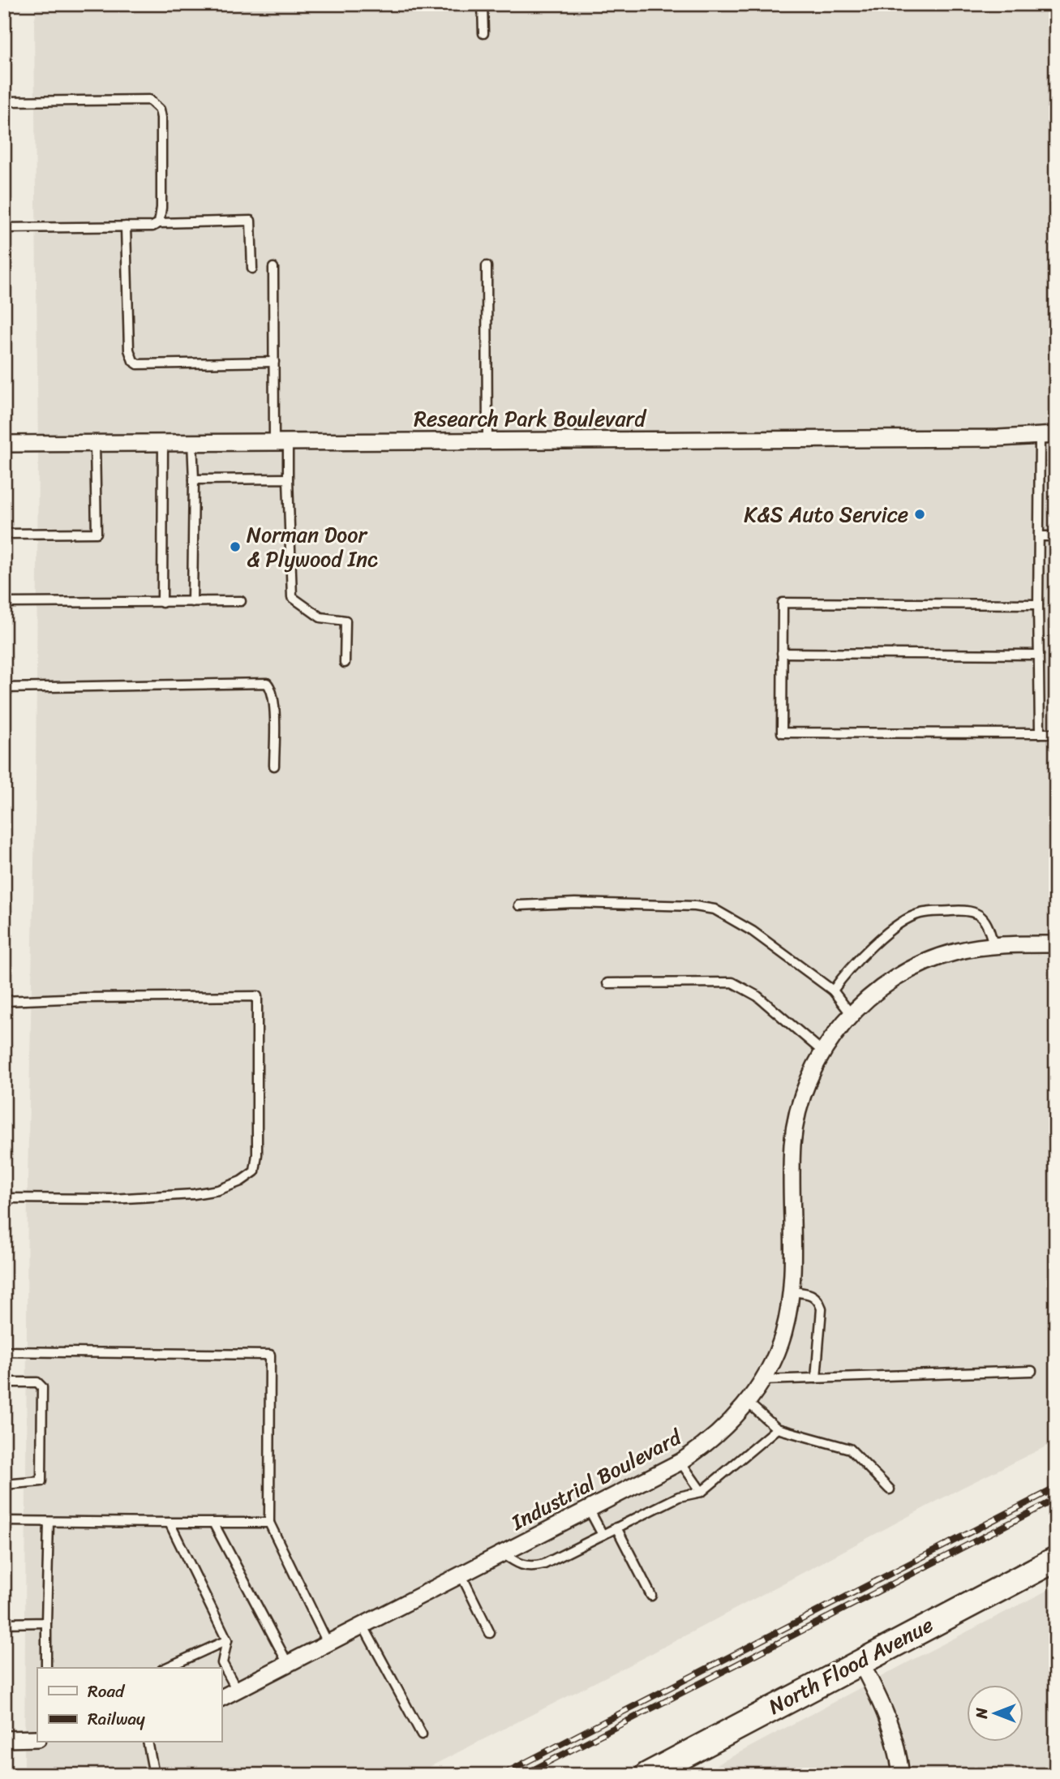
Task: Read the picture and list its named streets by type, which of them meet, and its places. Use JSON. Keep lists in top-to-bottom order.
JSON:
{
  "streets": {
    "main road": ["North Flood Avenue"],
    "street": ["Research Park Boulevard", "Industrial Boulevard"]
  },
  "places": ["K&S Auto Service", "Norman Door & Plywood Inc"],
  "legend": ["Road", "Railway"],
  "north": "left"
}
